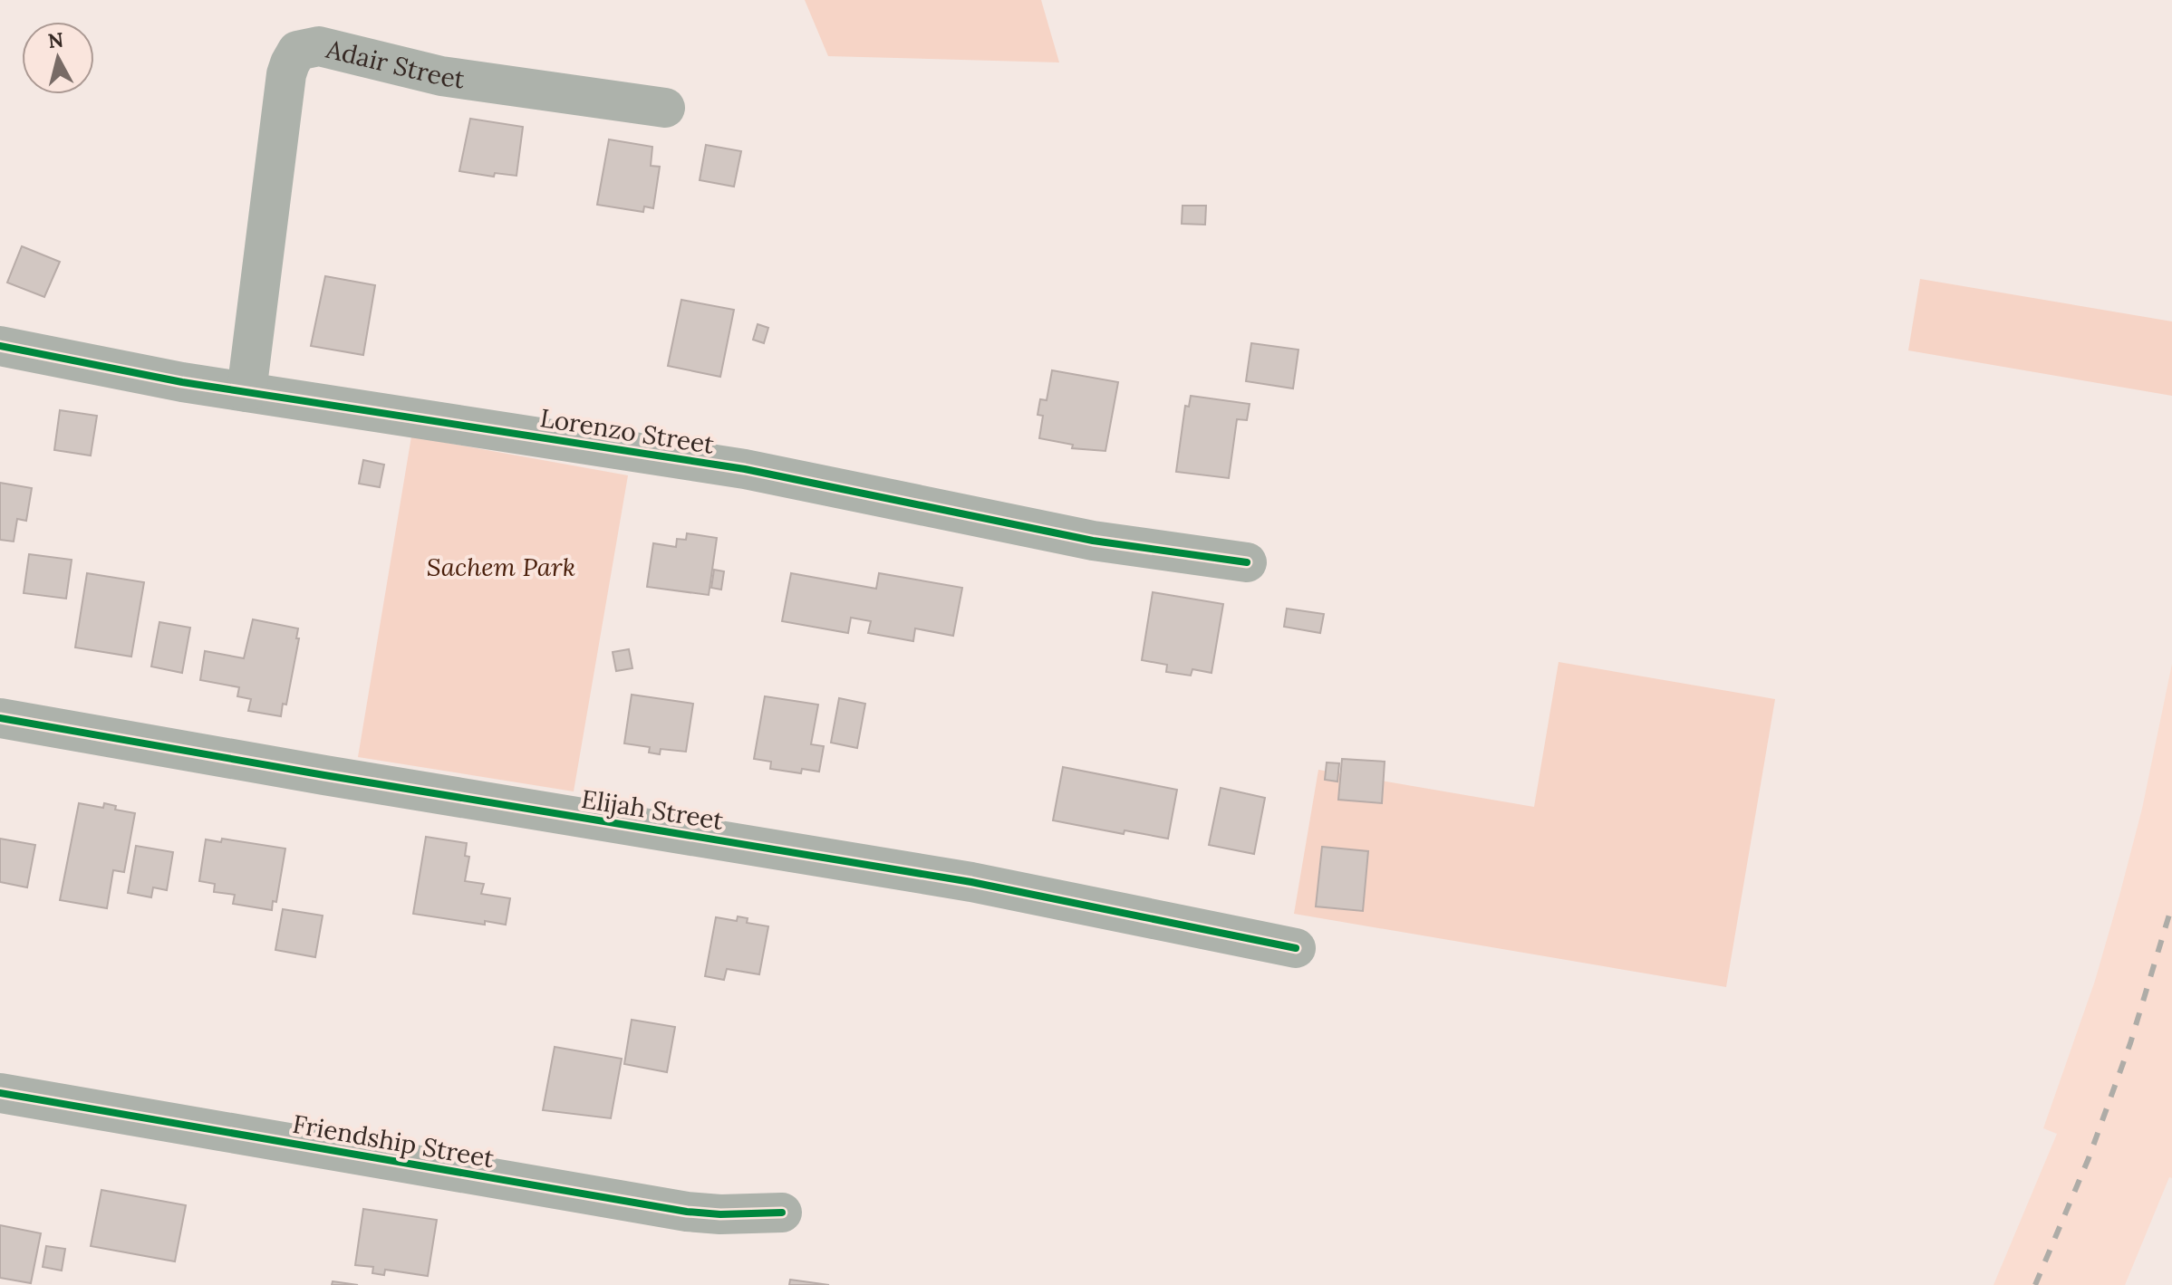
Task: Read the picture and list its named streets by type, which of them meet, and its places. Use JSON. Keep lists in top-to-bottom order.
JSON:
{
  "streets": {
    "street": [
      "Adair Street",
      "Lorenzo Street",
      "Elijah Street",
      "Friendship Street"
    ]
  },
  "crossings": [
    ["Adair Street", "Lorenzo Street"]
  ],
  "parks": ["Sachem Park"],
  "north": "top"
}
